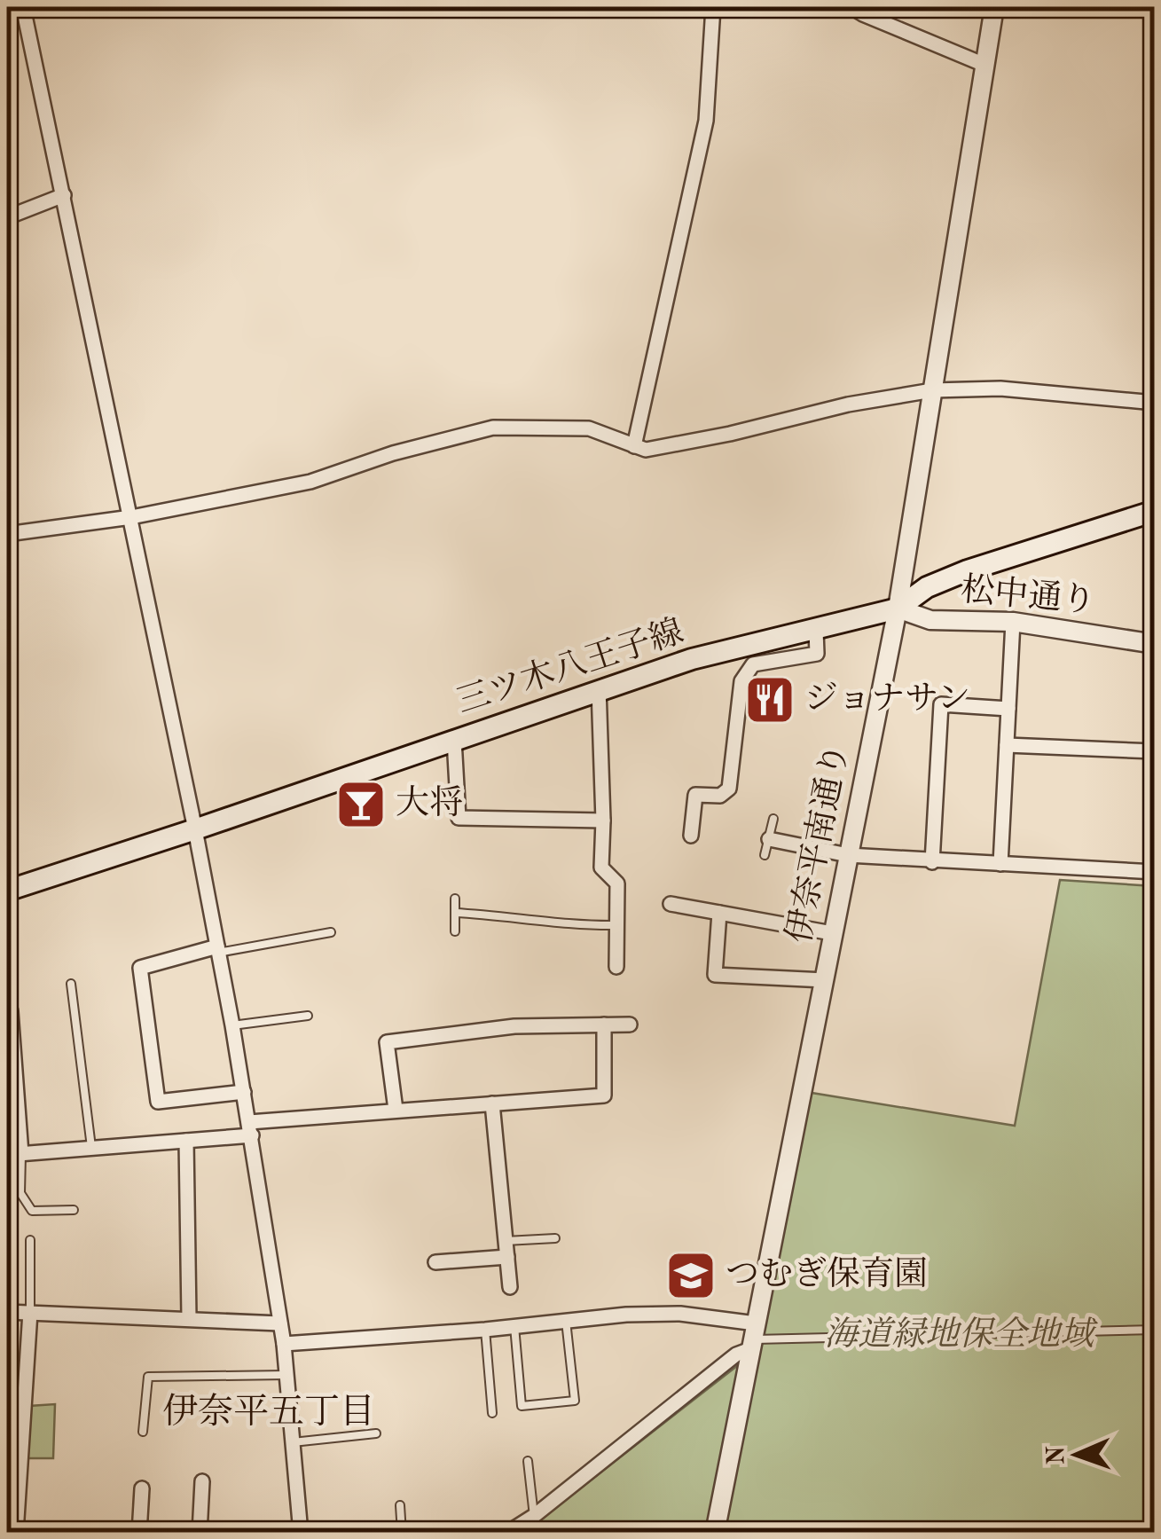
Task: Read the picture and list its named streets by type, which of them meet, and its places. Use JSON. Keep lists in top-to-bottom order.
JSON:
{
  "streets": {
    "main road": ["三ツ木八王子線"],
    "street": ["松中通り", "伊奈平南通り"]
  },
  "crossings": [
    ["松中通り", "三ツ木八王子線"],
    ["松中通り", "伊奈平南通り"],
    ["三ツ木八王子線", "伊奈平南通り"]
  ],
  "districts": ["伊奈平五丁目"],
  "parks": ["海道緑地保全地域"],
  "places": {
    "restaurant": ["ジョナサン"],
    "bar": ["大将"],
    "school or university": ["つむぎ保育園"]
  },
  "north": "left"
}
